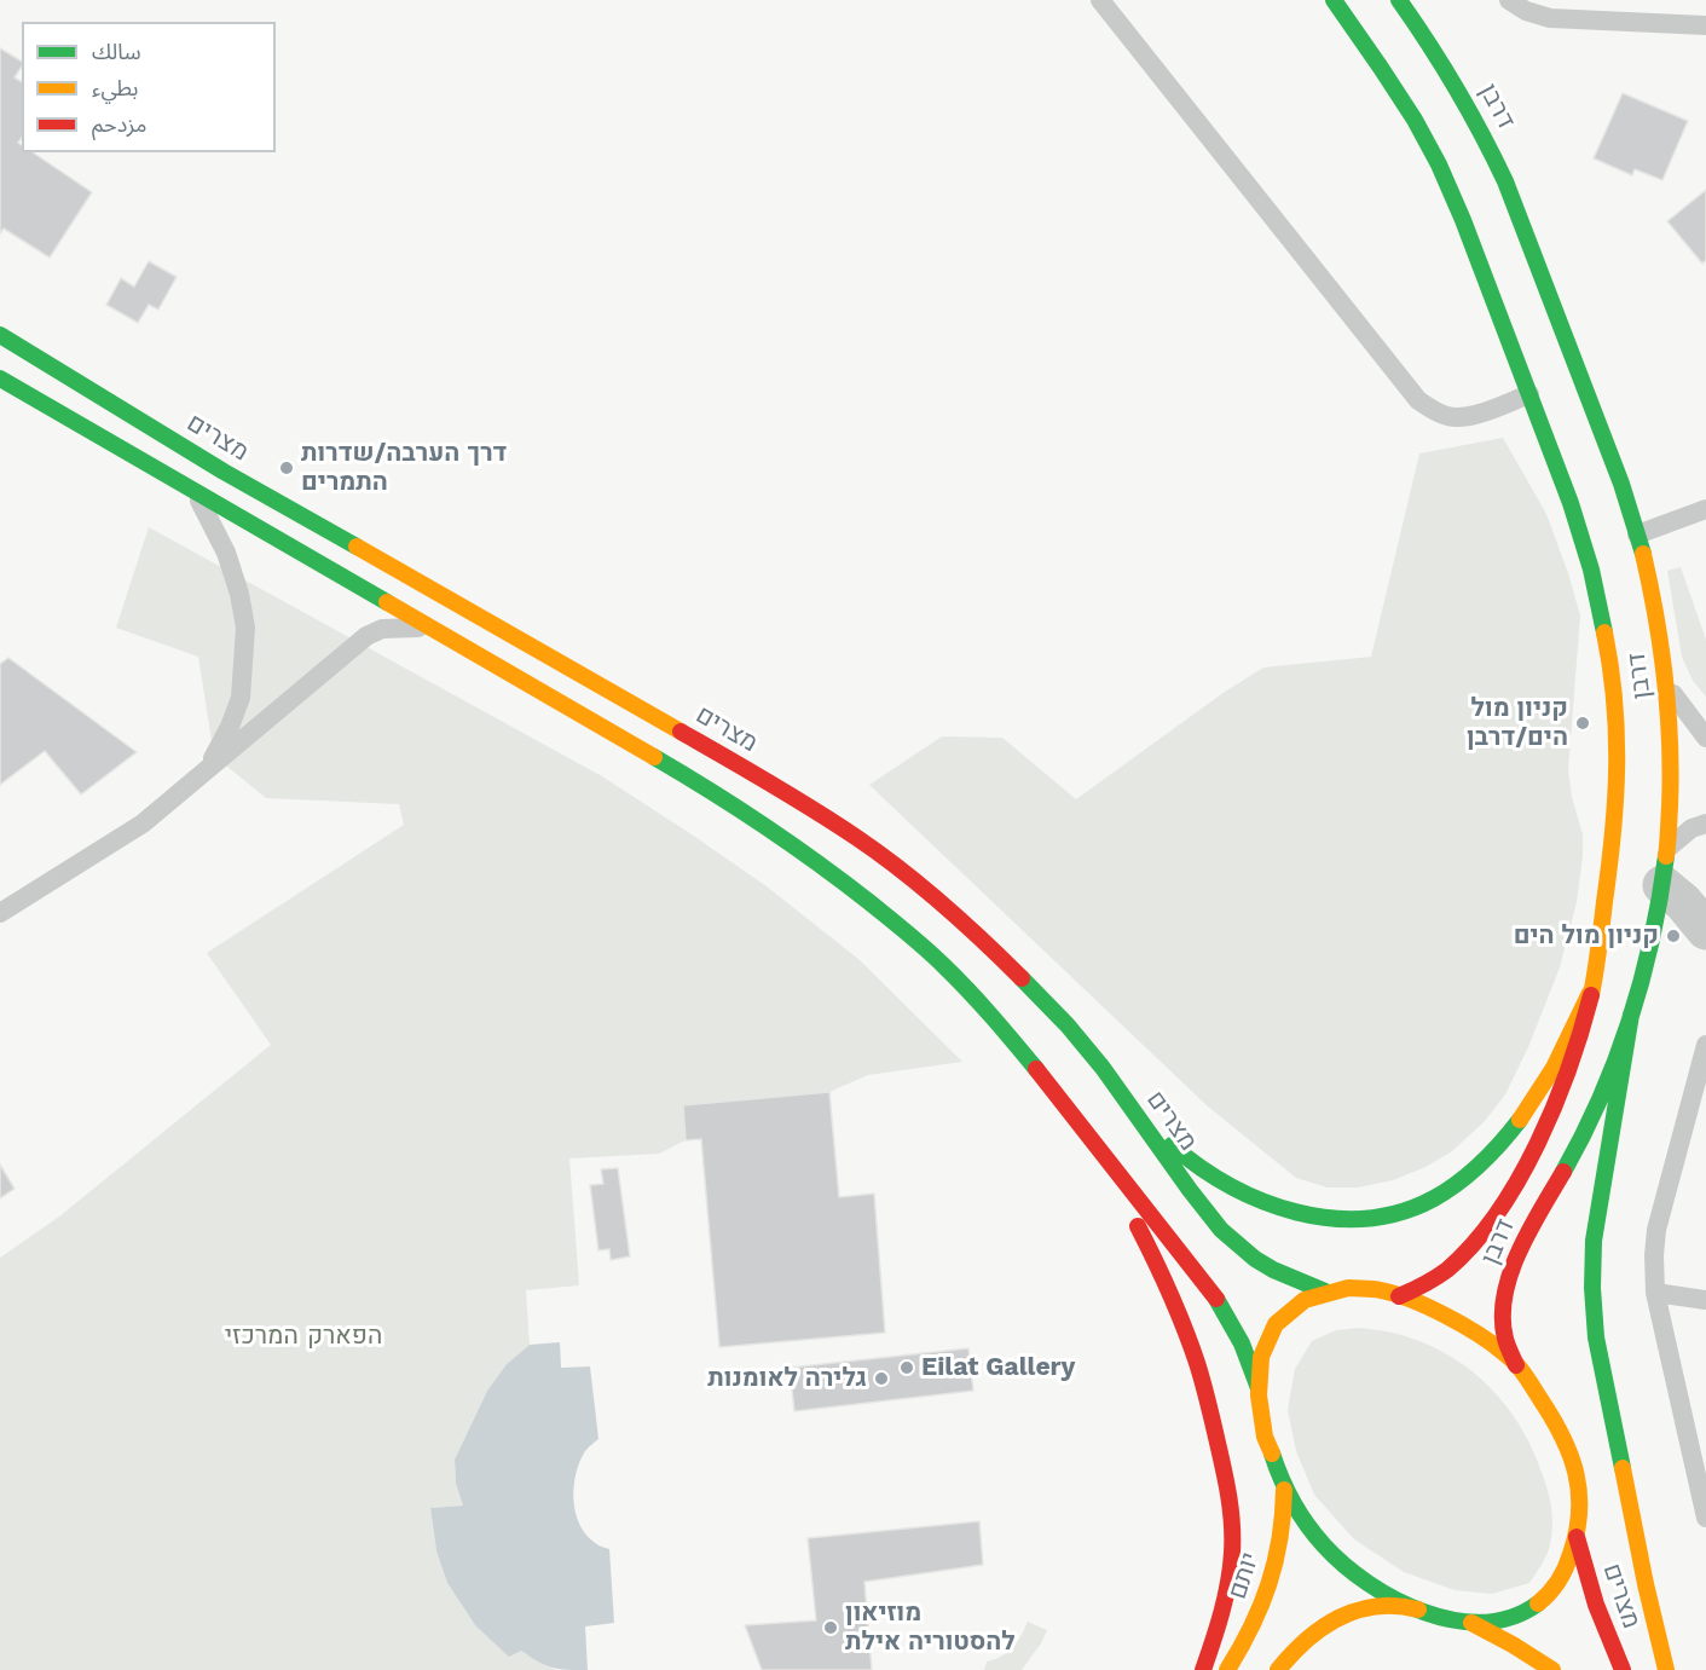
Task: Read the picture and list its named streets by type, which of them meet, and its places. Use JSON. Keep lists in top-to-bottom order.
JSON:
{
  "streets": {
    "main road": ["דרבן", "מצרים", "יותם"]
  },
  "parks": ["הפארק המרכזי"],
  "places": [
    "דרך הערבה/שדרות התמרים",
    "קניון מול הים/דרבן",
    "קניון מול הים",
    "Eilat Gallery",
    "גלירה לאומנות",
    "מוזיאון להסטוריה אילת"
  ],
  "legend": ["سالك", "بطيء", "مزدحم"]
}
